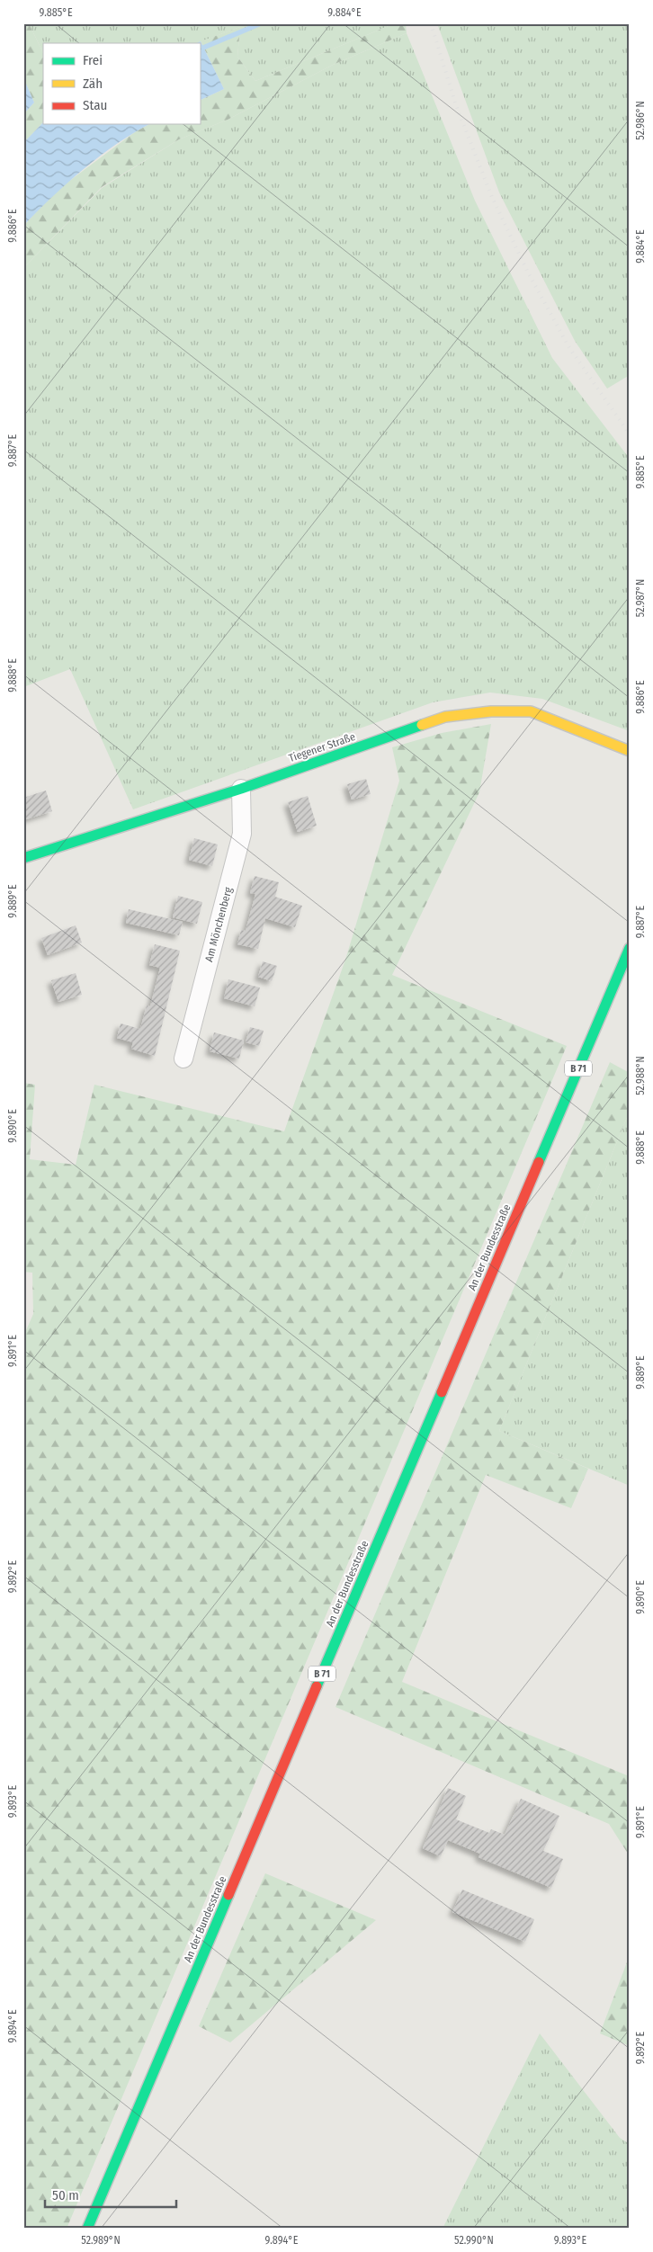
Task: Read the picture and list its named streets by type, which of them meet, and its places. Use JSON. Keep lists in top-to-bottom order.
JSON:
{
  "streets": {
    "main road": ["Tiegener Straße", "B 71", "An der Bundesstraße"],
    "street": ["Am Mönchenberg"]
  },
  "crossings": [
    ["Tiegener Straße", "Am Mönchenberg"]
  ],
  "legend": ["Frei", "Zäh", "Stau"],
  "scale_bar": "50 m",
  "coordinates": [
    "9.885°E",
    "9.884°E",
    "52.986°N",
    "9.886°E",
    "9.887°E",
    "52.987°N",
    "9.888°E",
    "9.889°E",
    "52.988°N",
    "9.890°E",
    "9.891°E",
    "9.892°E",
    "9.893°E",
    "9.894°E",
    "52.989°N",
    "52.990°N"
  ]
}
